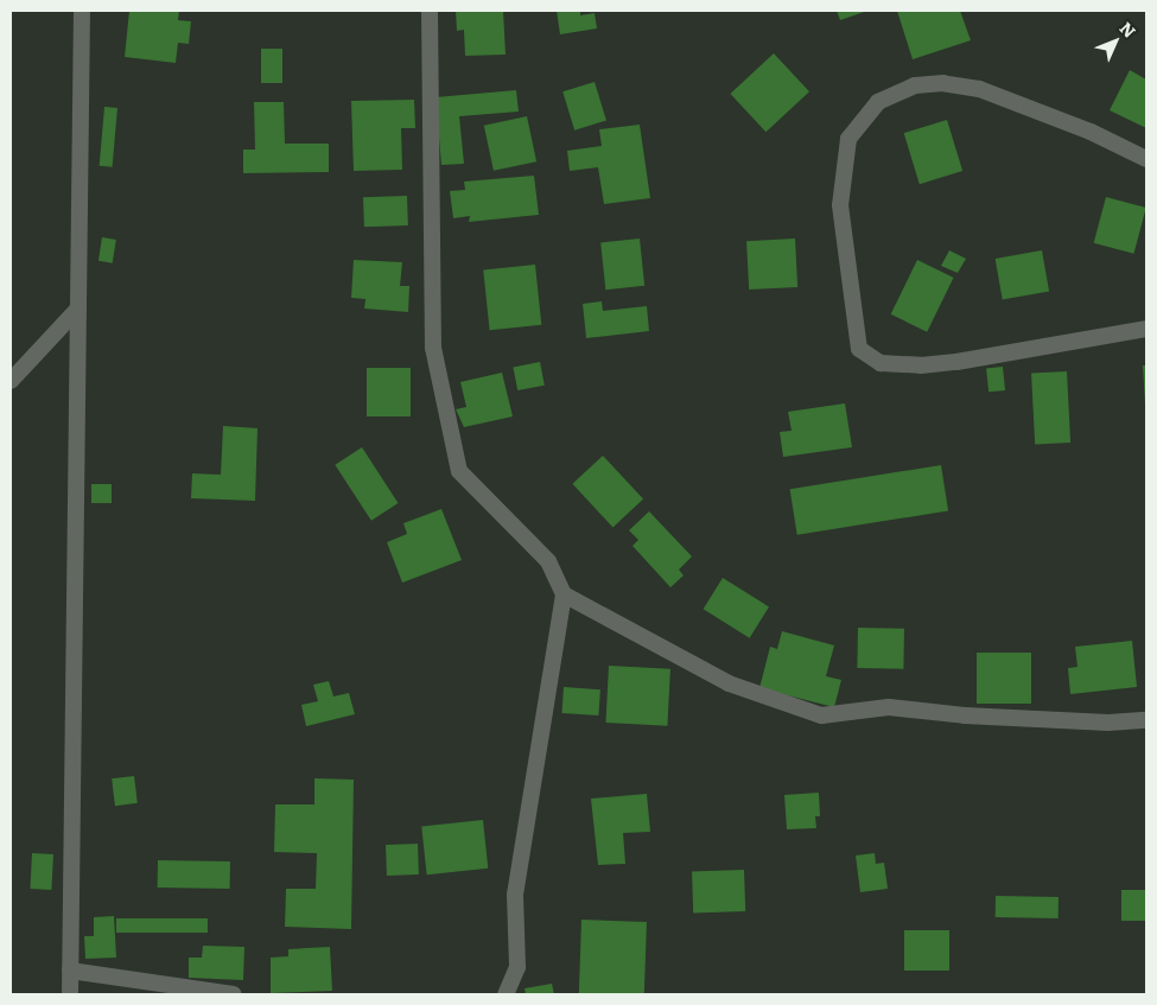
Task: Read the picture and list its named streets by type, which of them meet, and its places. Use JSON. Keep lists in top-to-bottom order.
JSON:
{
  "north": "top right"
}
